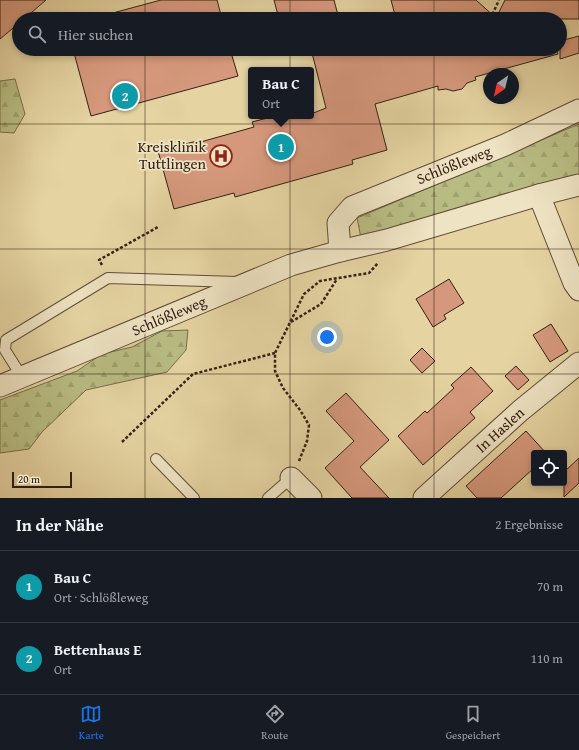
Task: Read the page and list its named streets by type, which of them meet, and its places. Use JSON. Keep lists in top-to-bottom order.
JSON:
{
  "streets": {
    "street": ["Schlößleweg", "In Haslen"]
  },
  "places": {
    "hospital": ["Kreisklinik Tuttlingen"]
  },
  "scale_bar": "20 m",
  "north": "bottom left",
  "page": {
    "search": "Hier suchen",
    "popup": ["Bau C", "Ort"],
    "pins": ["2", "1"],
    "scale": "20 m",
    "heading": ["In der Nähe", "2 Ergebnisse"],
    "list": [
      {
        "mark": "1",
        "name": "Bau C",
        "note": "Ort · Schlößleweg",
        "value": "70 m"
      },
      {
        "mark": "2",
        "name": "Bettenhaus E",
        "note": "Ort",
        "value": "110 m"
      }
    ],
    "nav": ["Karte", "Route", "Gespeichert"]
  }
}
